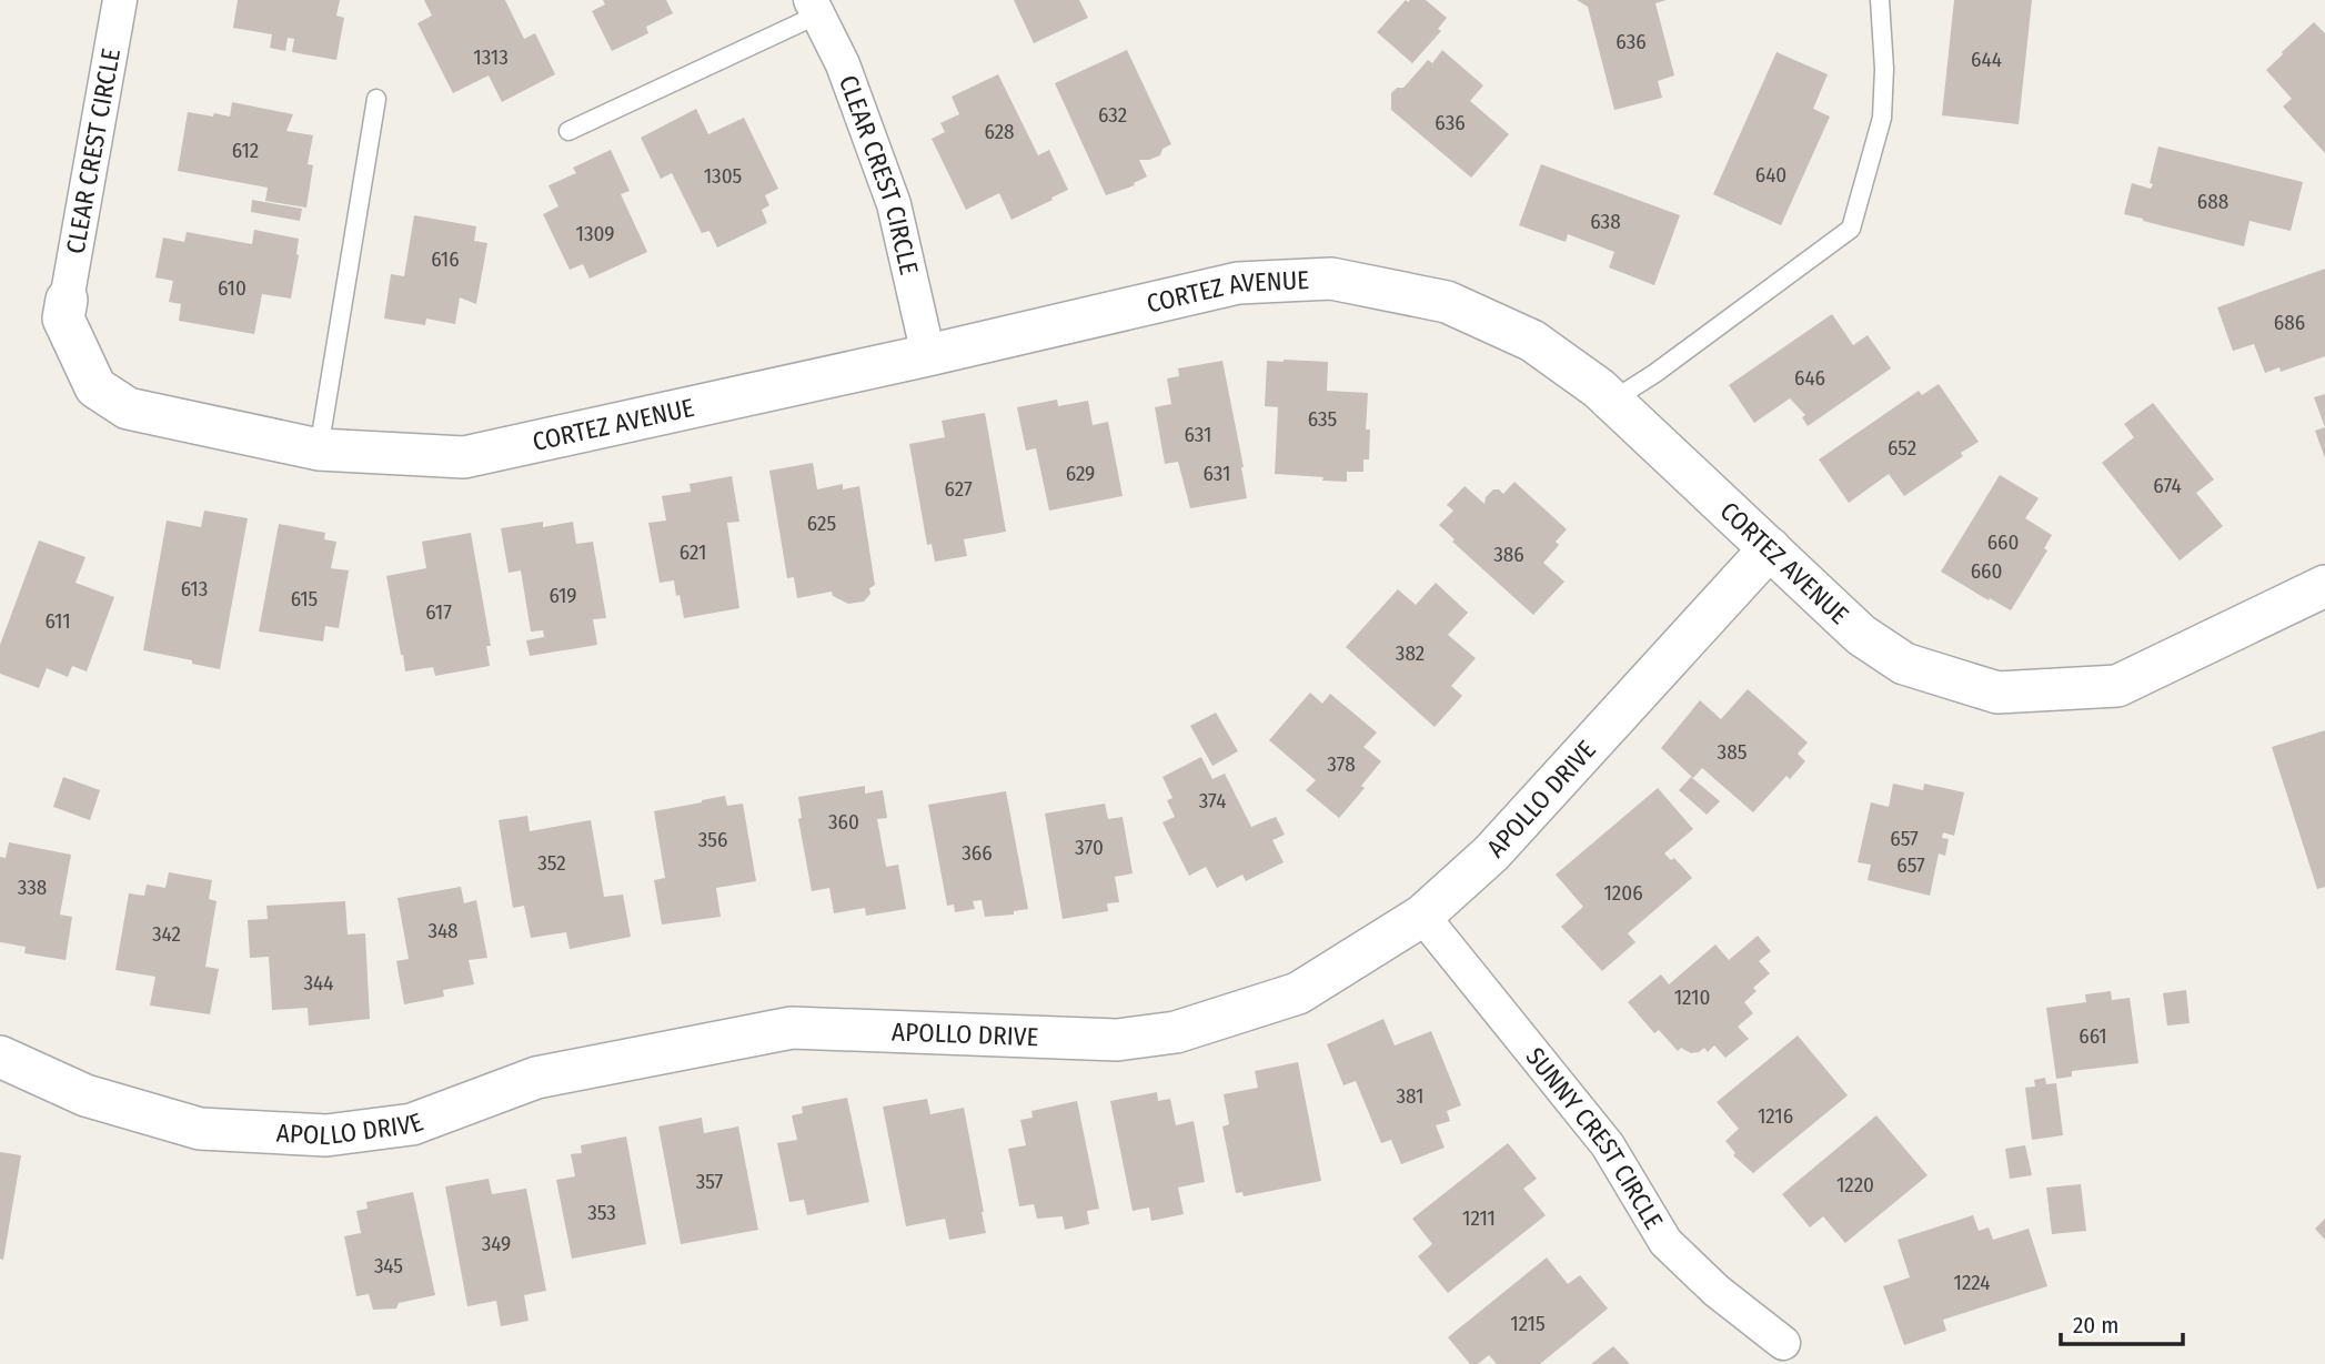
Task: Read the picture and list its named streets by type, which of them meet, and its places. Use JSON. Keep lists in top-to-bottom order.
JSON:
{
  "streets": {
    "street": [
      "CLEAR CREST CIRCLE",
      "CORTEZ AVENUE",
      "APOLLO DRIVE",
      "SUNNY CREST CIRCLE"
    ]
  },
  "crossings": [
    ["CLEAR CREST CIRCLE", "CORTEZ AVENUE"],
    ["CORTEZ AVENUE", "APOLLO DRIVE"],
    ["APOLLO DRIVE", "SUNNY CREST CIRCLE"]
  ],
  "house_numbers": [
    "636",
    "1313",
    "644",
    "632",
    "636",
    "628",
    "612",
    "640",
    "1305",
    "688",
    "638",
    "1309",
    "616",
    "610",
    "686",
    "646",
    "635",
    "631",
    "652",
    "629",
    "631",
    "674",
    "627",
    "625",
    "660",
    "621",
    "386",
    "660",
    "613",
    "619",
    "615",
    "617",
    "611",
    "382",
    "385",
    "378",
    "374",
    "360",
    "657",
    "356",
    "370",
    "366",
    "352",
    "657",
    "338",
    "1206",
    "348",
    "342",
    "344",
    "1210",
    "661",
    "381",
    "1216",
    "357",
    "1220",
    "353",
    "1211",
    "349",
    "345",
    "1224",
    "1215"
  ],
  "scale_bar": "20 m"
}
